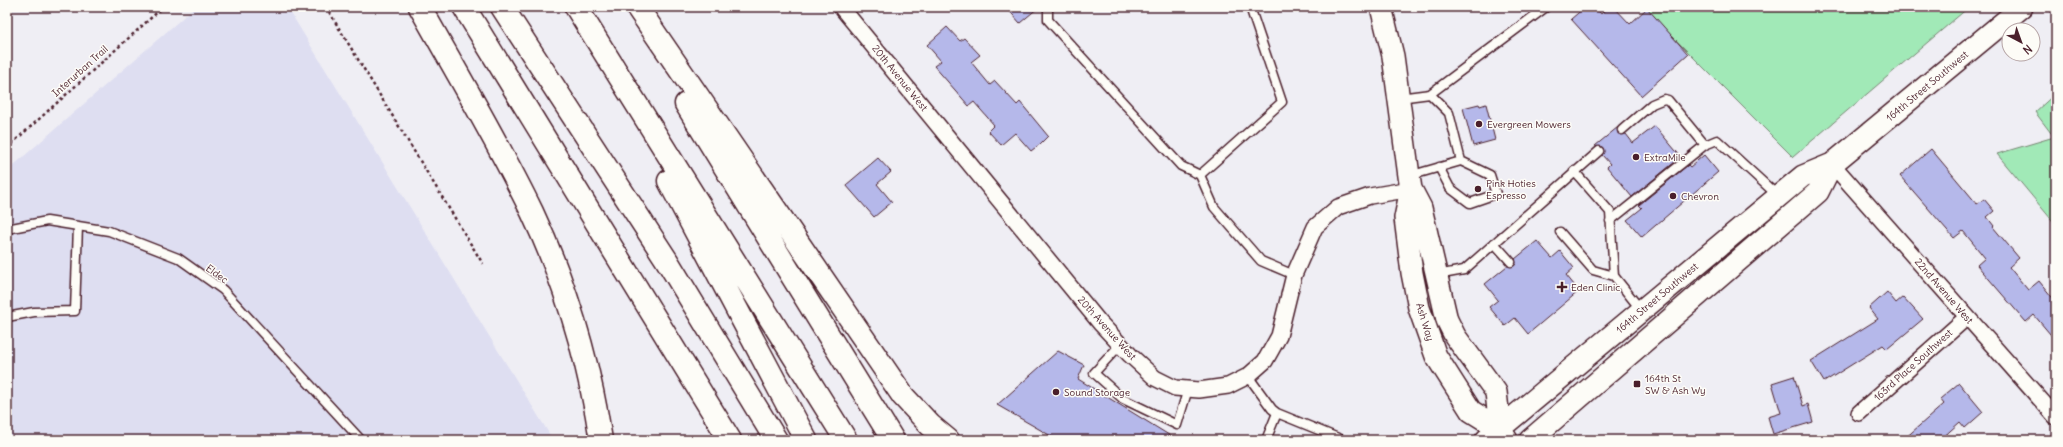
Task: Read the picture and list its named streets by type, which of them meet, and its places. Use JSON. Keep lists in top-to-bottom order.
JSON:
{
  "streets": {
    "main road": ["164th Street Southwest", "Ash Way"],
    "street": ["20th Avenue West", "22nd Avenue West", "163rd Place Southwest"],
    "lane": ["Eldec"],
    "path": ["Interurban Trail"]
  },
  "crossings": [
    ["20th Avenue West", "Ash Way"],
    ["164th Street Southwest", "22nd Avenue West"],
    ["164th Street Southwest", "Ash Way"],
    ["22nd Avenue West", "163rd Place Southwest"]
  ],
  "places": {
    "other": [
      "Evergreen Mowers",
      "ExtraMile",
      "Pink Hoties Espresso",
      "Chevron",
      "Sound Storage"
    ],
    "health": ["Eden Clinic"],
    "transit": ["164th St SW & Ash Wy"]
  },
  "north": "bottom right"
}
